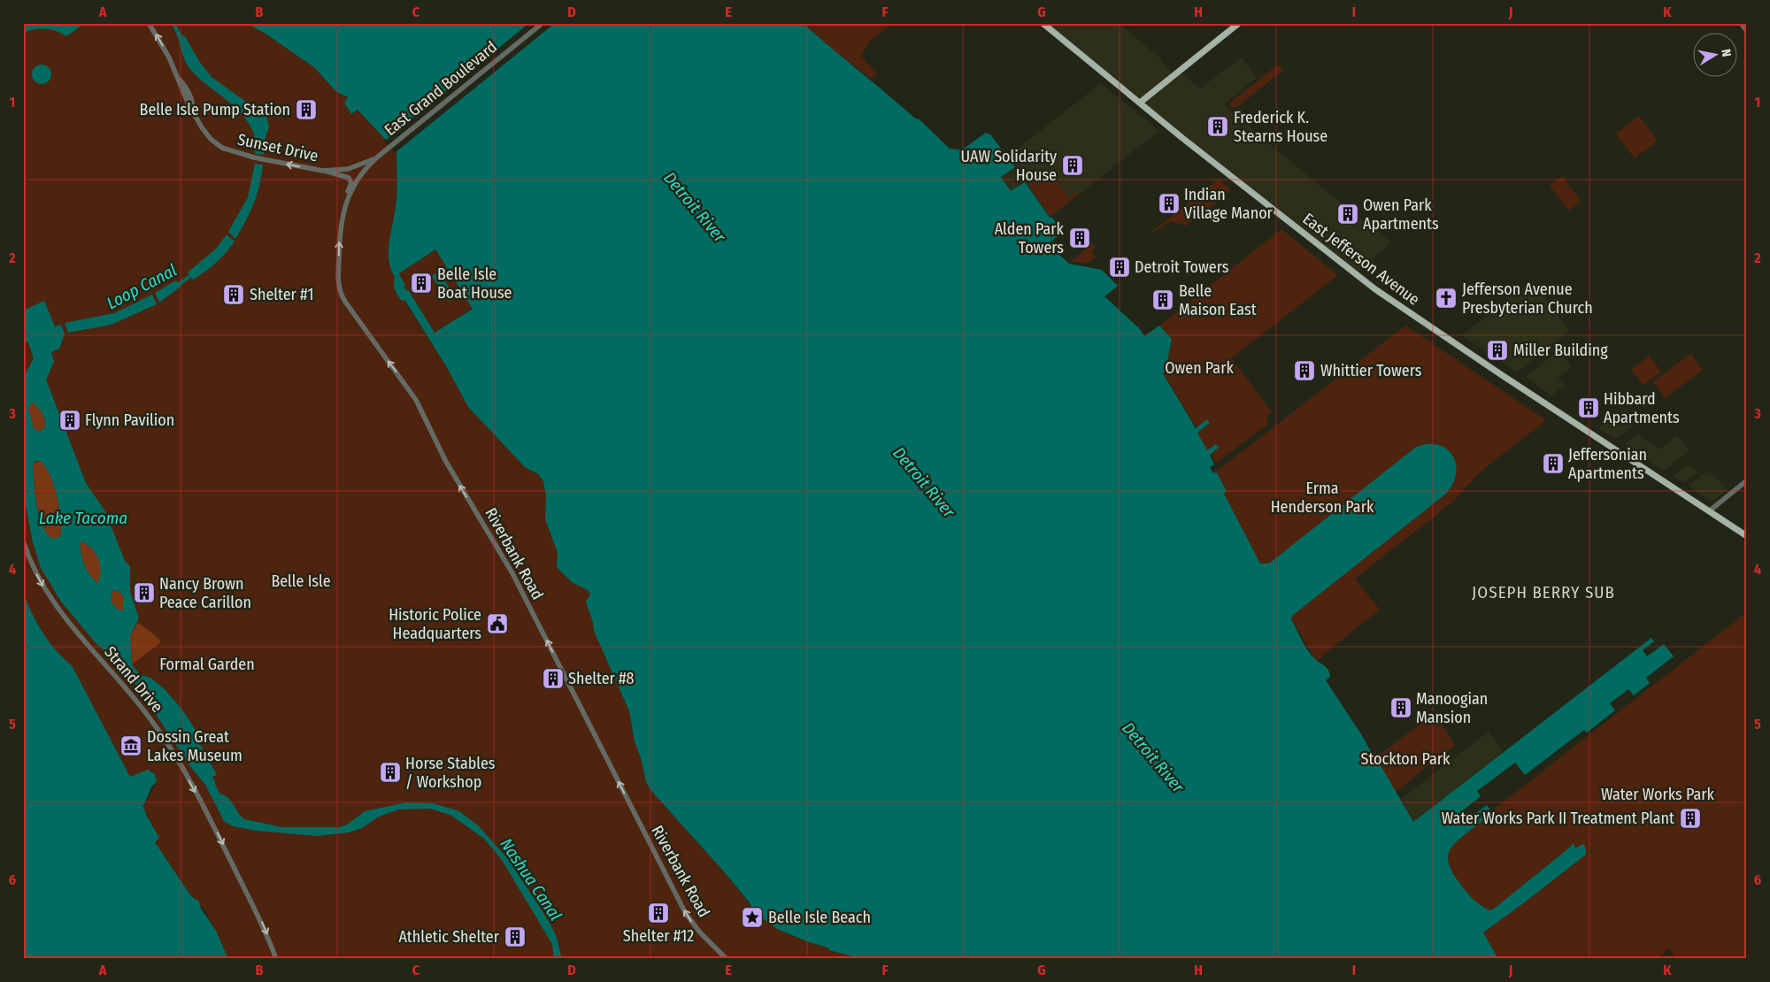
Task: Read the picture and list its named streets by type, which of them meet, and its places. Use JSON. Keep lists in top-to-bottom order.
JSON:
{
  "streets": {
    "main road": ["East Jefferson Avenue"],
    "street": [
      "East Grand Boulevard",
      "Sunset Drive",
      "Riverbank Road",
      "Strand Drive"
    ]
  },
  "crossings": [
    ["East Grand Boulevard", "Sunset Drive"],
    ["East Grand Boulevard", "Riverbank Road"],
    ["Sunset Drive", "Riverbank Road"]
  ],
  "one_way": ["Sunset Drive", "Riverbank Road", "Strand Drive"],
  "districts": ["JOSEPH BERRY SUB"],
  "water": [
    "Detroit River",
    "Loop Canal",
    "Lake Tacoma",
    "Nashua Canal"
  ],
  "parks": [
    "Owen Park",
    "Erma Henderson Park",
    "Belle Isle",
    "Formal Garden",
    "Stockton Park",
    "Water Works Park"
  ],
  "places": {
    "building": [
      "Belle Isle Pump Station",
      "Frederick K. Stearns House",
      "UAW Solidarity House",
      "Indian Village Manor",
      "Owen Park Apartments",
      "Alden Park Towers",
      "Detroit Towers",
      "Belle Isle Boat House",
      "Shelter #1",
      "Belle Maison East",
      "Miller Building",
      "Whittier Towers",
      "Hibbard Apartments",
      "Flynn Pavilion",
      "Jeffersonian Apartments",
      "Nancy Brown Peace Carillon",
      "Shelter #8",
      "Manoogian Mansion",
      "Horse Stables / Workshop",
      "Water Works Park II Treatment Plant",
      "Shelter #12",
      "Athletic Shelter"
    ],
    "church": ["Jefferson Avenue Presbyterian Church"],
    "public building": ["Historic Police Headquarters"],
    "museum": ["Dossin Great Lakes Museum"],
    "place": ["Belle Isle Beach"]
  },
  "north": "right",
  "grid": {
    "columns": [
      "A",
      "B",
      "C",
      "D",
      "E",
      "F",
      "G",
      "H",
      "I",
      "J",
      "K"
    ],
    "rows": [
      "1",
      "2",
      "3",
      "4",
      "5",
      "6"
    ]
  }
}
